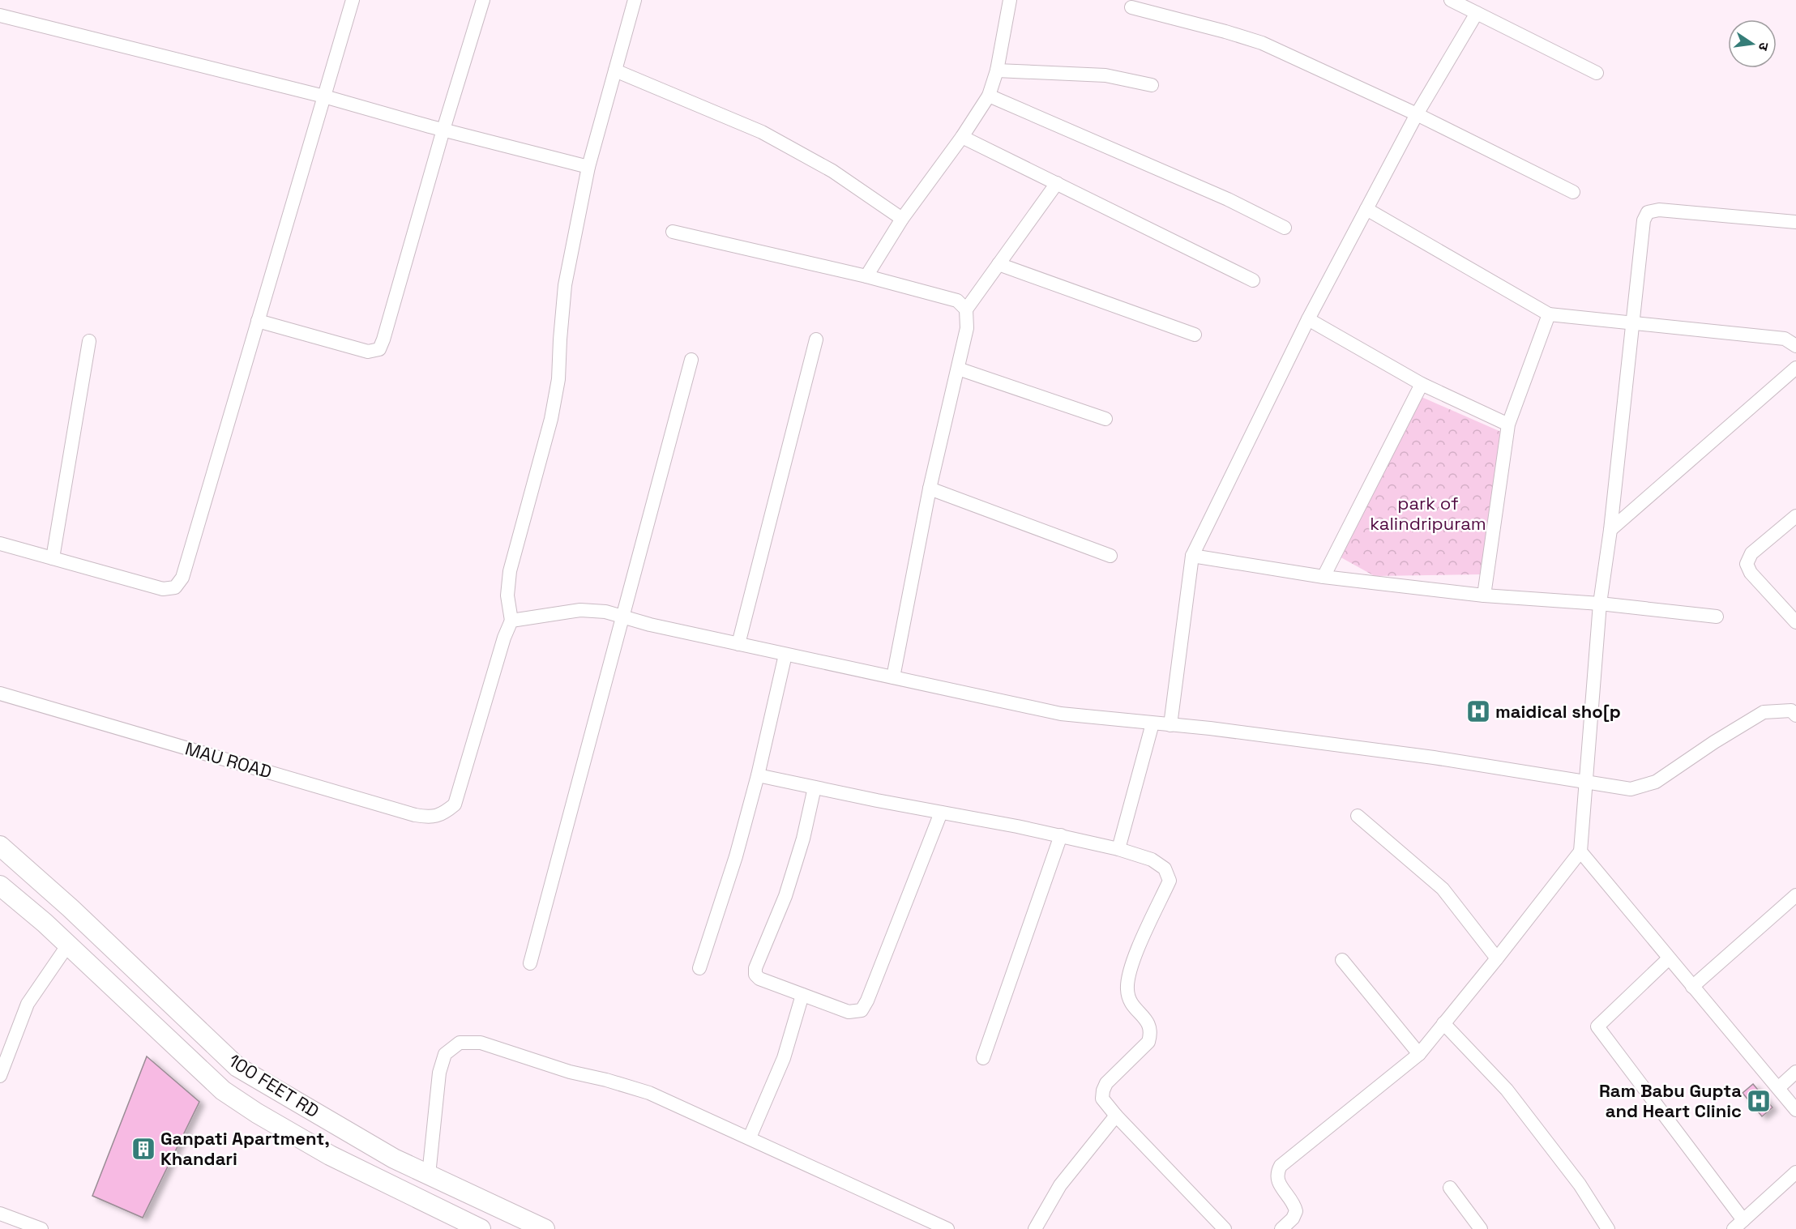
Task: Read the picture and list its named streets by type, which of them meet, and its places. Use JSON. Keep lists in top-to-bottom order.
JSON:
{
  "streets": {
    "main road": ["100 FEET RD"],
    "street": ["MAU ROAD"]
  },
  "parks": ["park of kalindripuram"],
  "places": {
    "hospital": ["maidical sho[p", "Ram Babu Gupta and Heart Clinic"],
    "building": ["Ganpati Apartment, Khandari"]
  },
  "north": "right"
}
